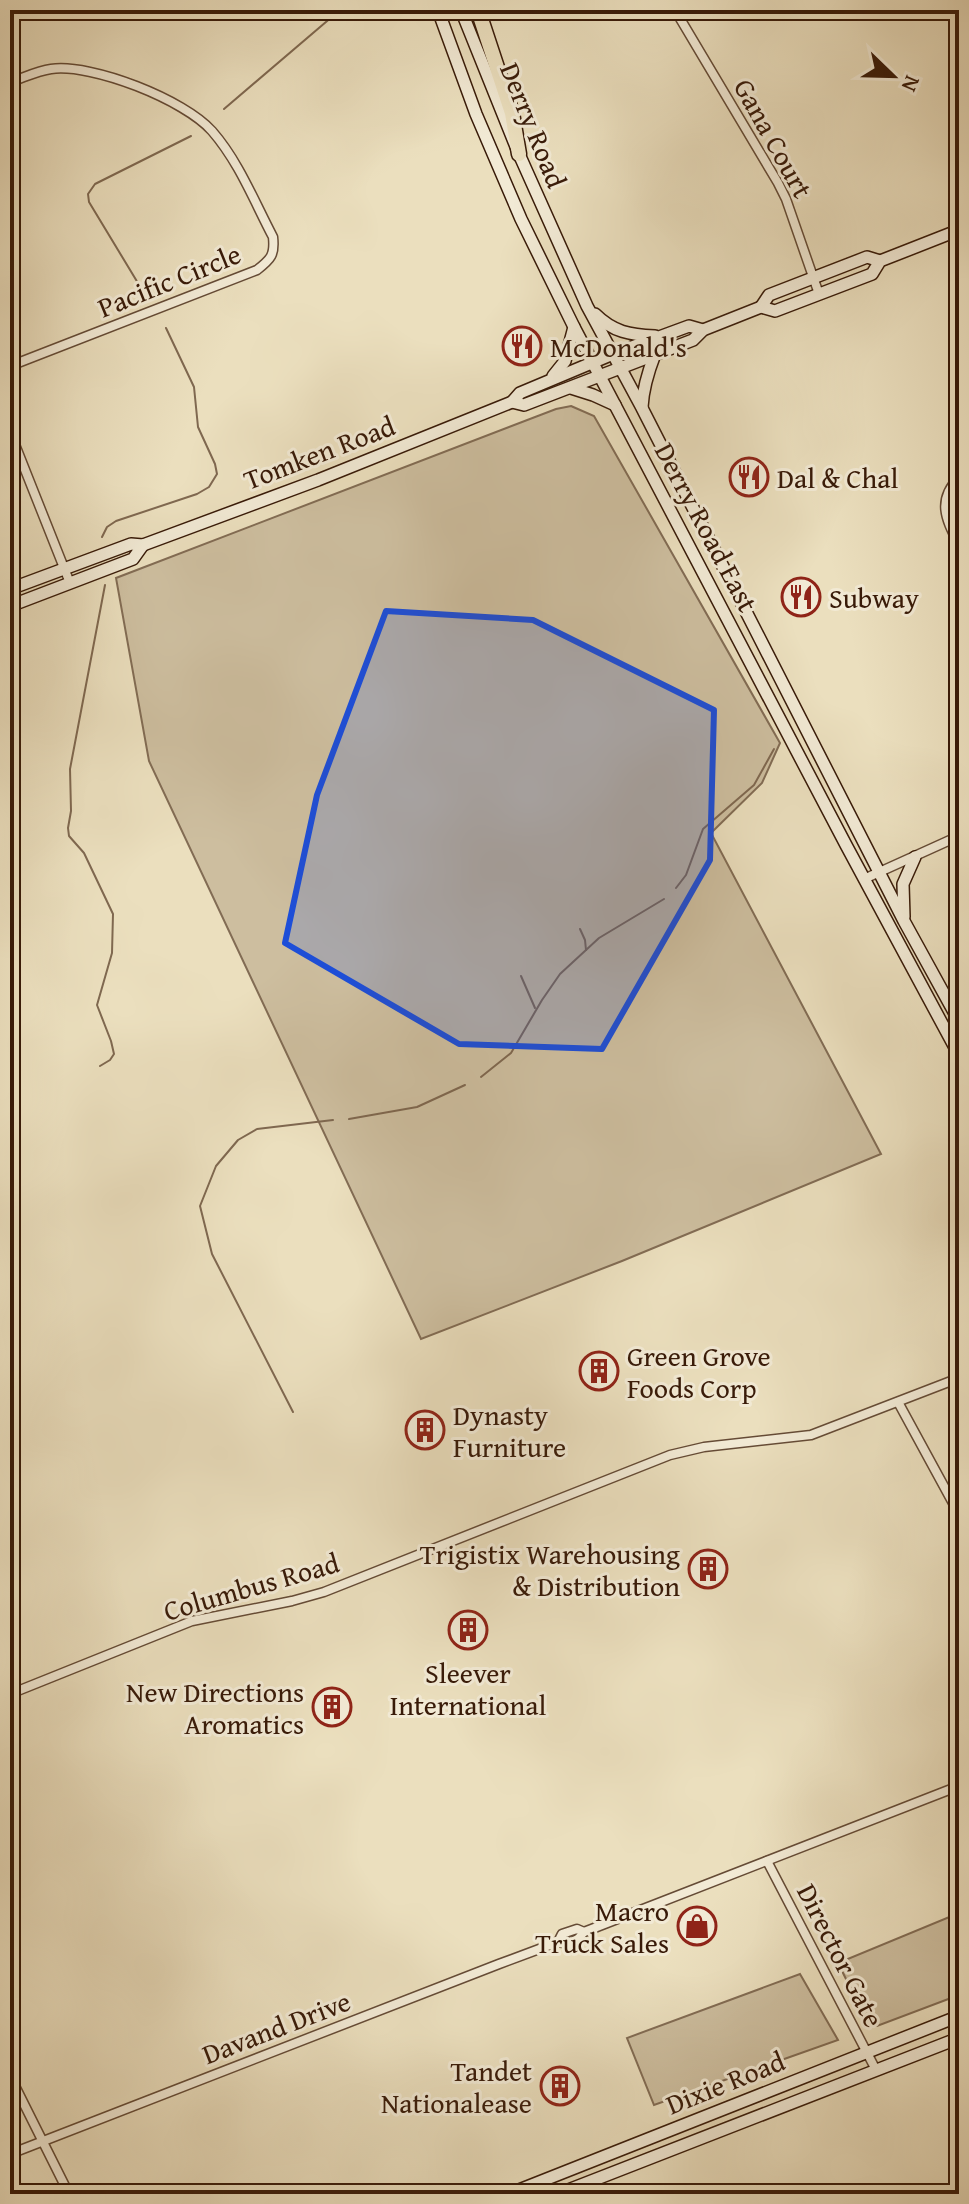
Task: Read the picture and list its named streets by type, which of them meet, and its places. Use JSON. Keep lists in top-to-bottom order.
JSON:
{
  "streets": {
    "main road": [
      "Derry Road",
      "Tomken Road",
      "Derry Road East",
      "Dixie Road"
    ],
    "street": [
      "Gana Court",
      "Pacific Circle",
      "Columbus Road",
      "Director Gate",
      "Davand Drive"
    ]
  },
  "crossings": [
    ["Derry Road", "Derry Road East"],
    ["Gana Court", "Tomken Road"],
    ["Tomken Road", "Derry Road East"],
    ["Director Gate", "Davand Drive"],
    ["Director Gate", "Dixie Road"]
  ],
  "places": {
    "restaurant": ["McDonald's", "Dal & Chal", "Subway"],
    "building": [
      "Green Grove Foods Corp",
      "Dynasty Furniture",
      "Trigistix Warehousing & Distribution",
      "Sleever International",
      "New Directions Aromatics",
      "Tandet Nationalease"
    ],
    "shop": ["Macro Truck Sales"]
  },
  "north": "bottom right"
}
